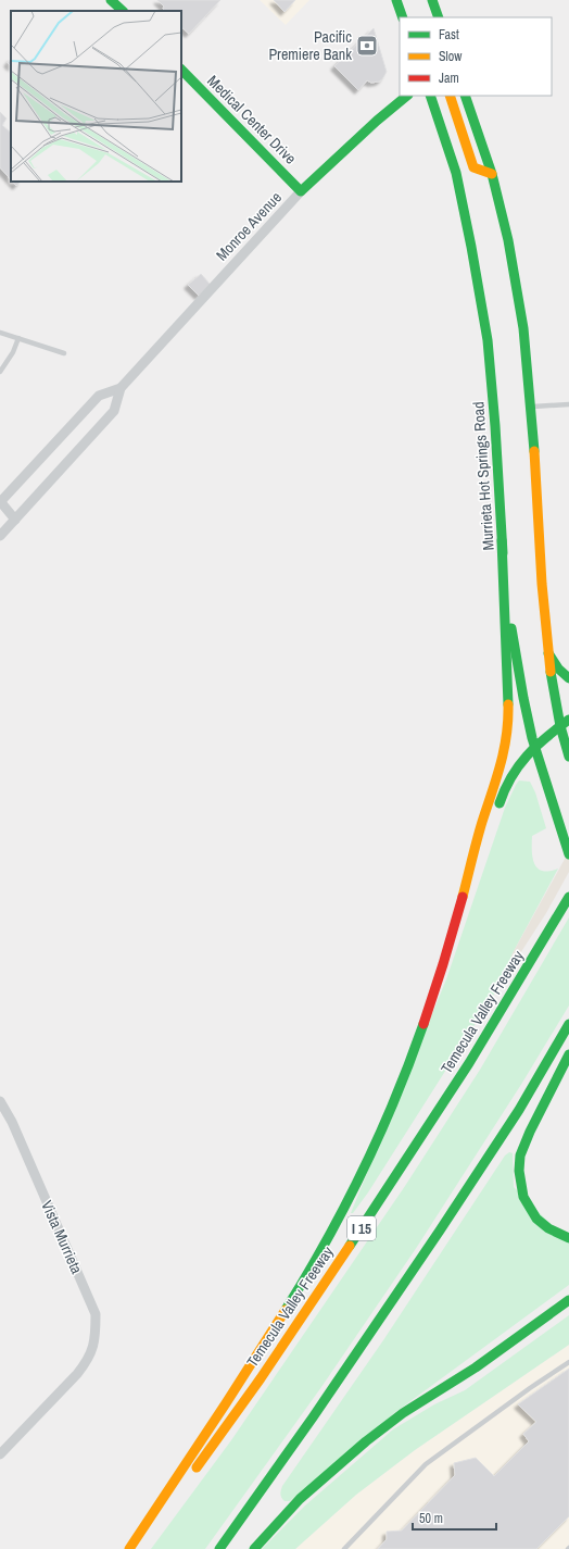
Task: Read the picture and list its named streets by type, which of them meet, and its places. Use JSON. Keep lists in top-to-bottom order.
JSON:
{
  "streets": {
    "main road": [
      "Medical Center Drive",
      "Monroe Avenue",
      "Murrieta Hot Springs Road",
      "Temecula Valley Freeway",
      "I 15"
    ],
    "street": ["Vista Murrieta"]
  },
  "crossings": [
    ["Medical Center Drive", "Monroe Avenue"]
  ],
  "places": {
    "bank": ["Pacific Premiere Bank"]
  },
  "legend": ["Fast", "Slow", "Jam"],
  "scale_bar": "50 m"
}
